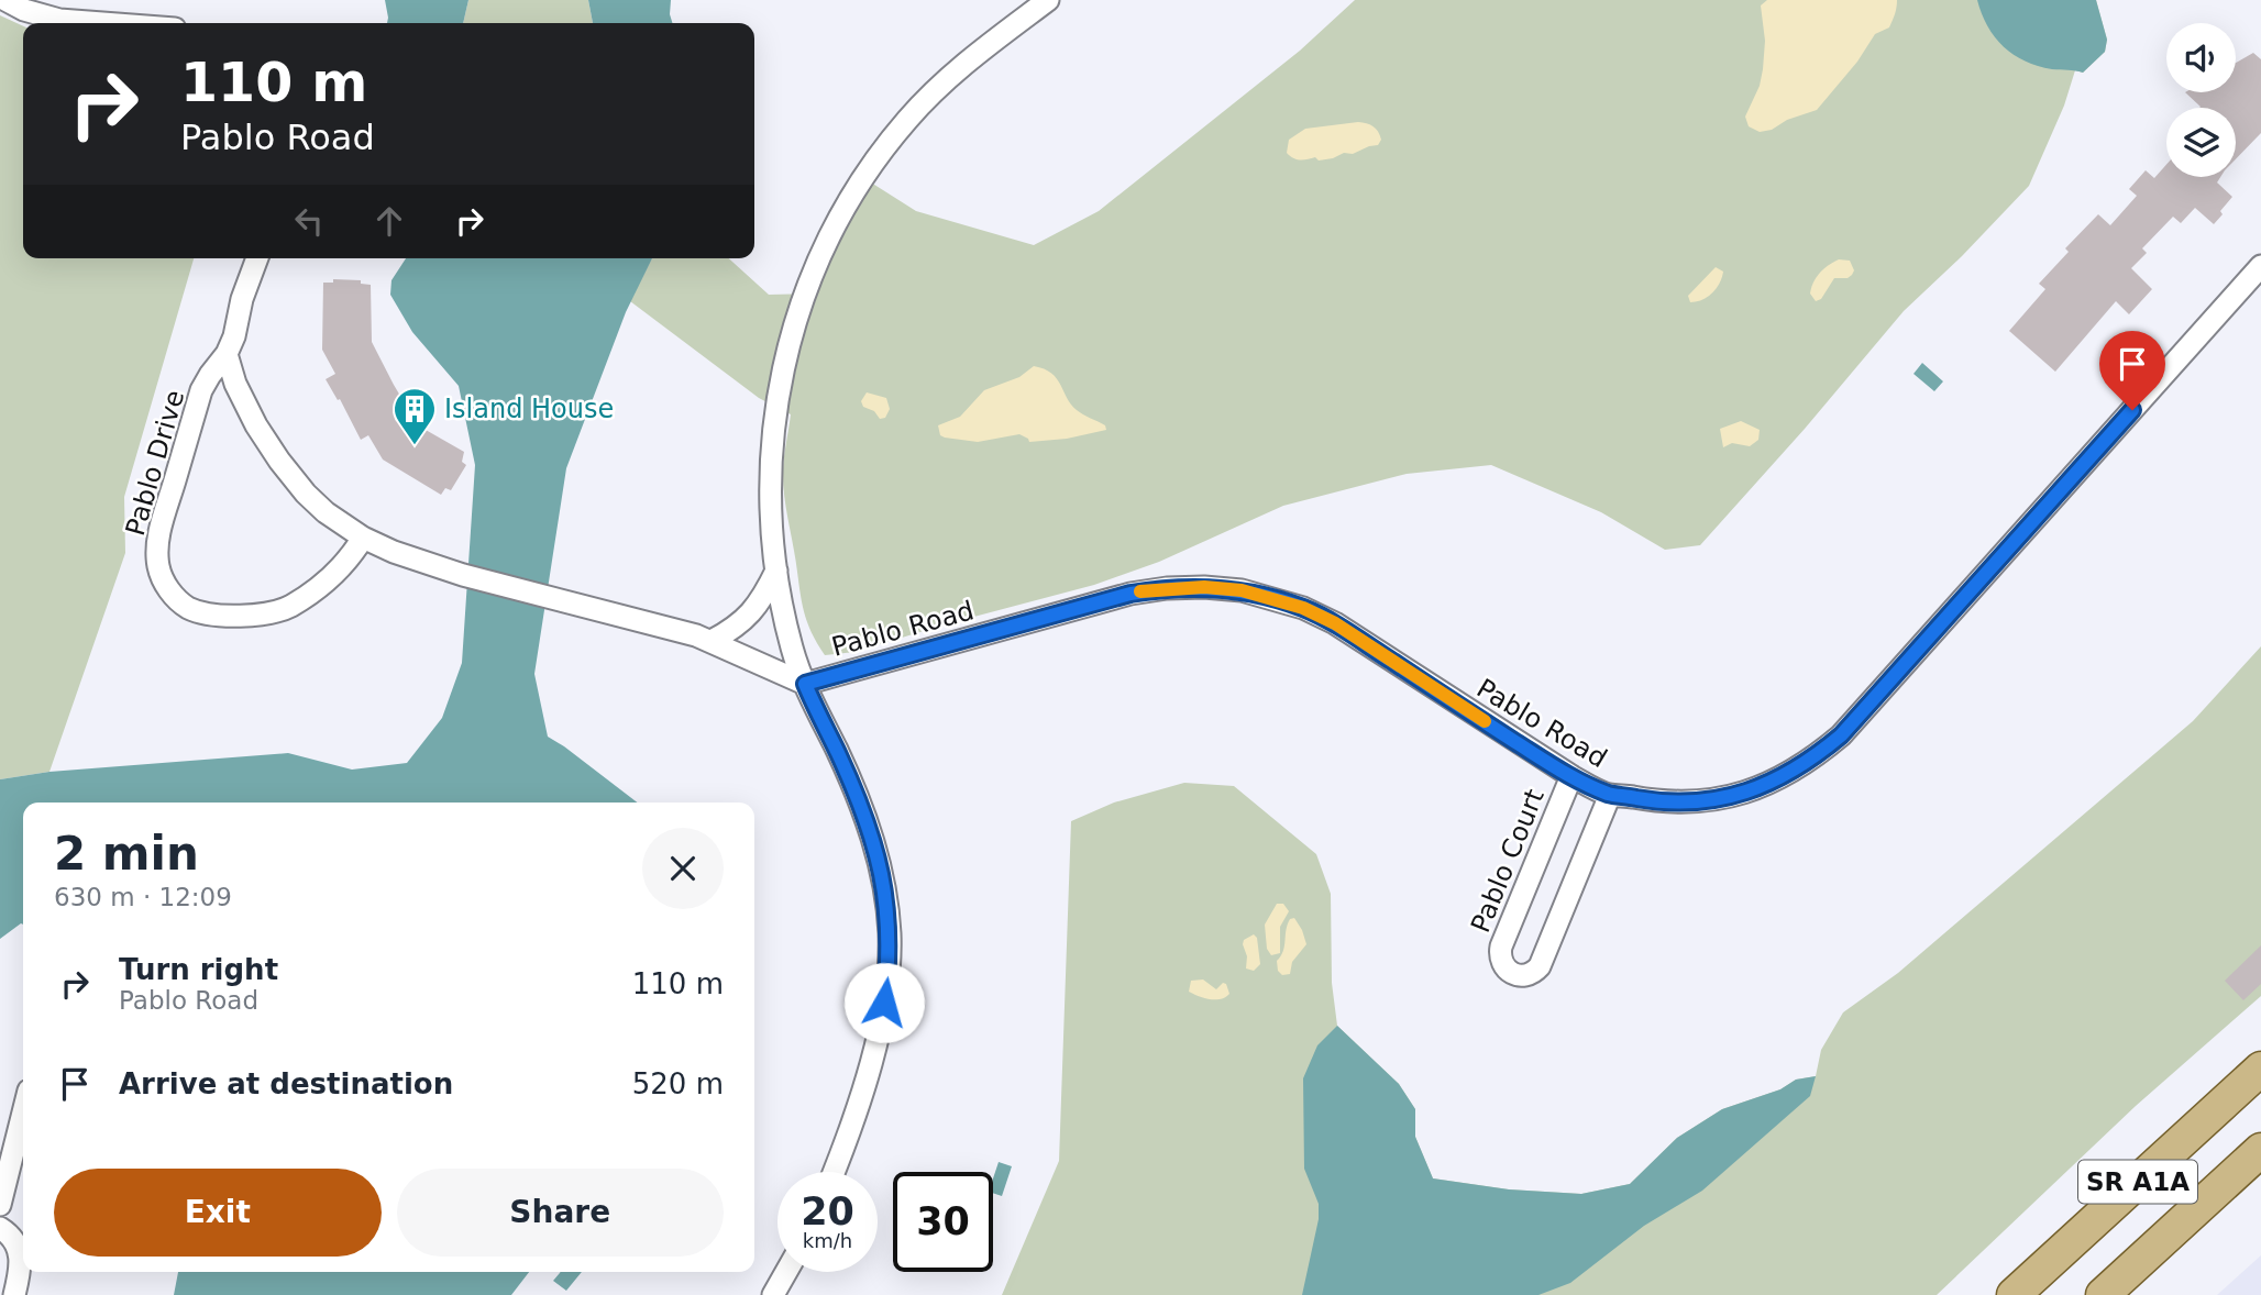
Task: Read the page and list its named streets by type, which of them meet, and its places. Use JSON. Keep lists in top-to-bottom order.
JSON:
{
  "streets": {
    "main road": ["SR A1A"],
    "street": ["Pablo Drive", "Pablo Road", "Pablo Court"]
  },
  "crossings": [
    ["Pablo Drive", "Pablo Road"],
    ["Pablo Road", "Pablo Court"]
  ],
  "places": {
    "building": ["Island House"]
  },
  "page": {
    "turn": ["110 m", "Pablo Road"],
    "heading": ["2 min", "630 m · 12:09"],
    "list": [
      {
        "name": "Turn right",
        "note": "Pablo Road",
        "value": "110 m"
      },
      {
        "name": "Arrive at destination",
        "value": "520 m"
      }
    ],
    "buttons": ["Exit", "Share"],
    "speed": "20 km/h",
    "limit": "30"
  }
}
